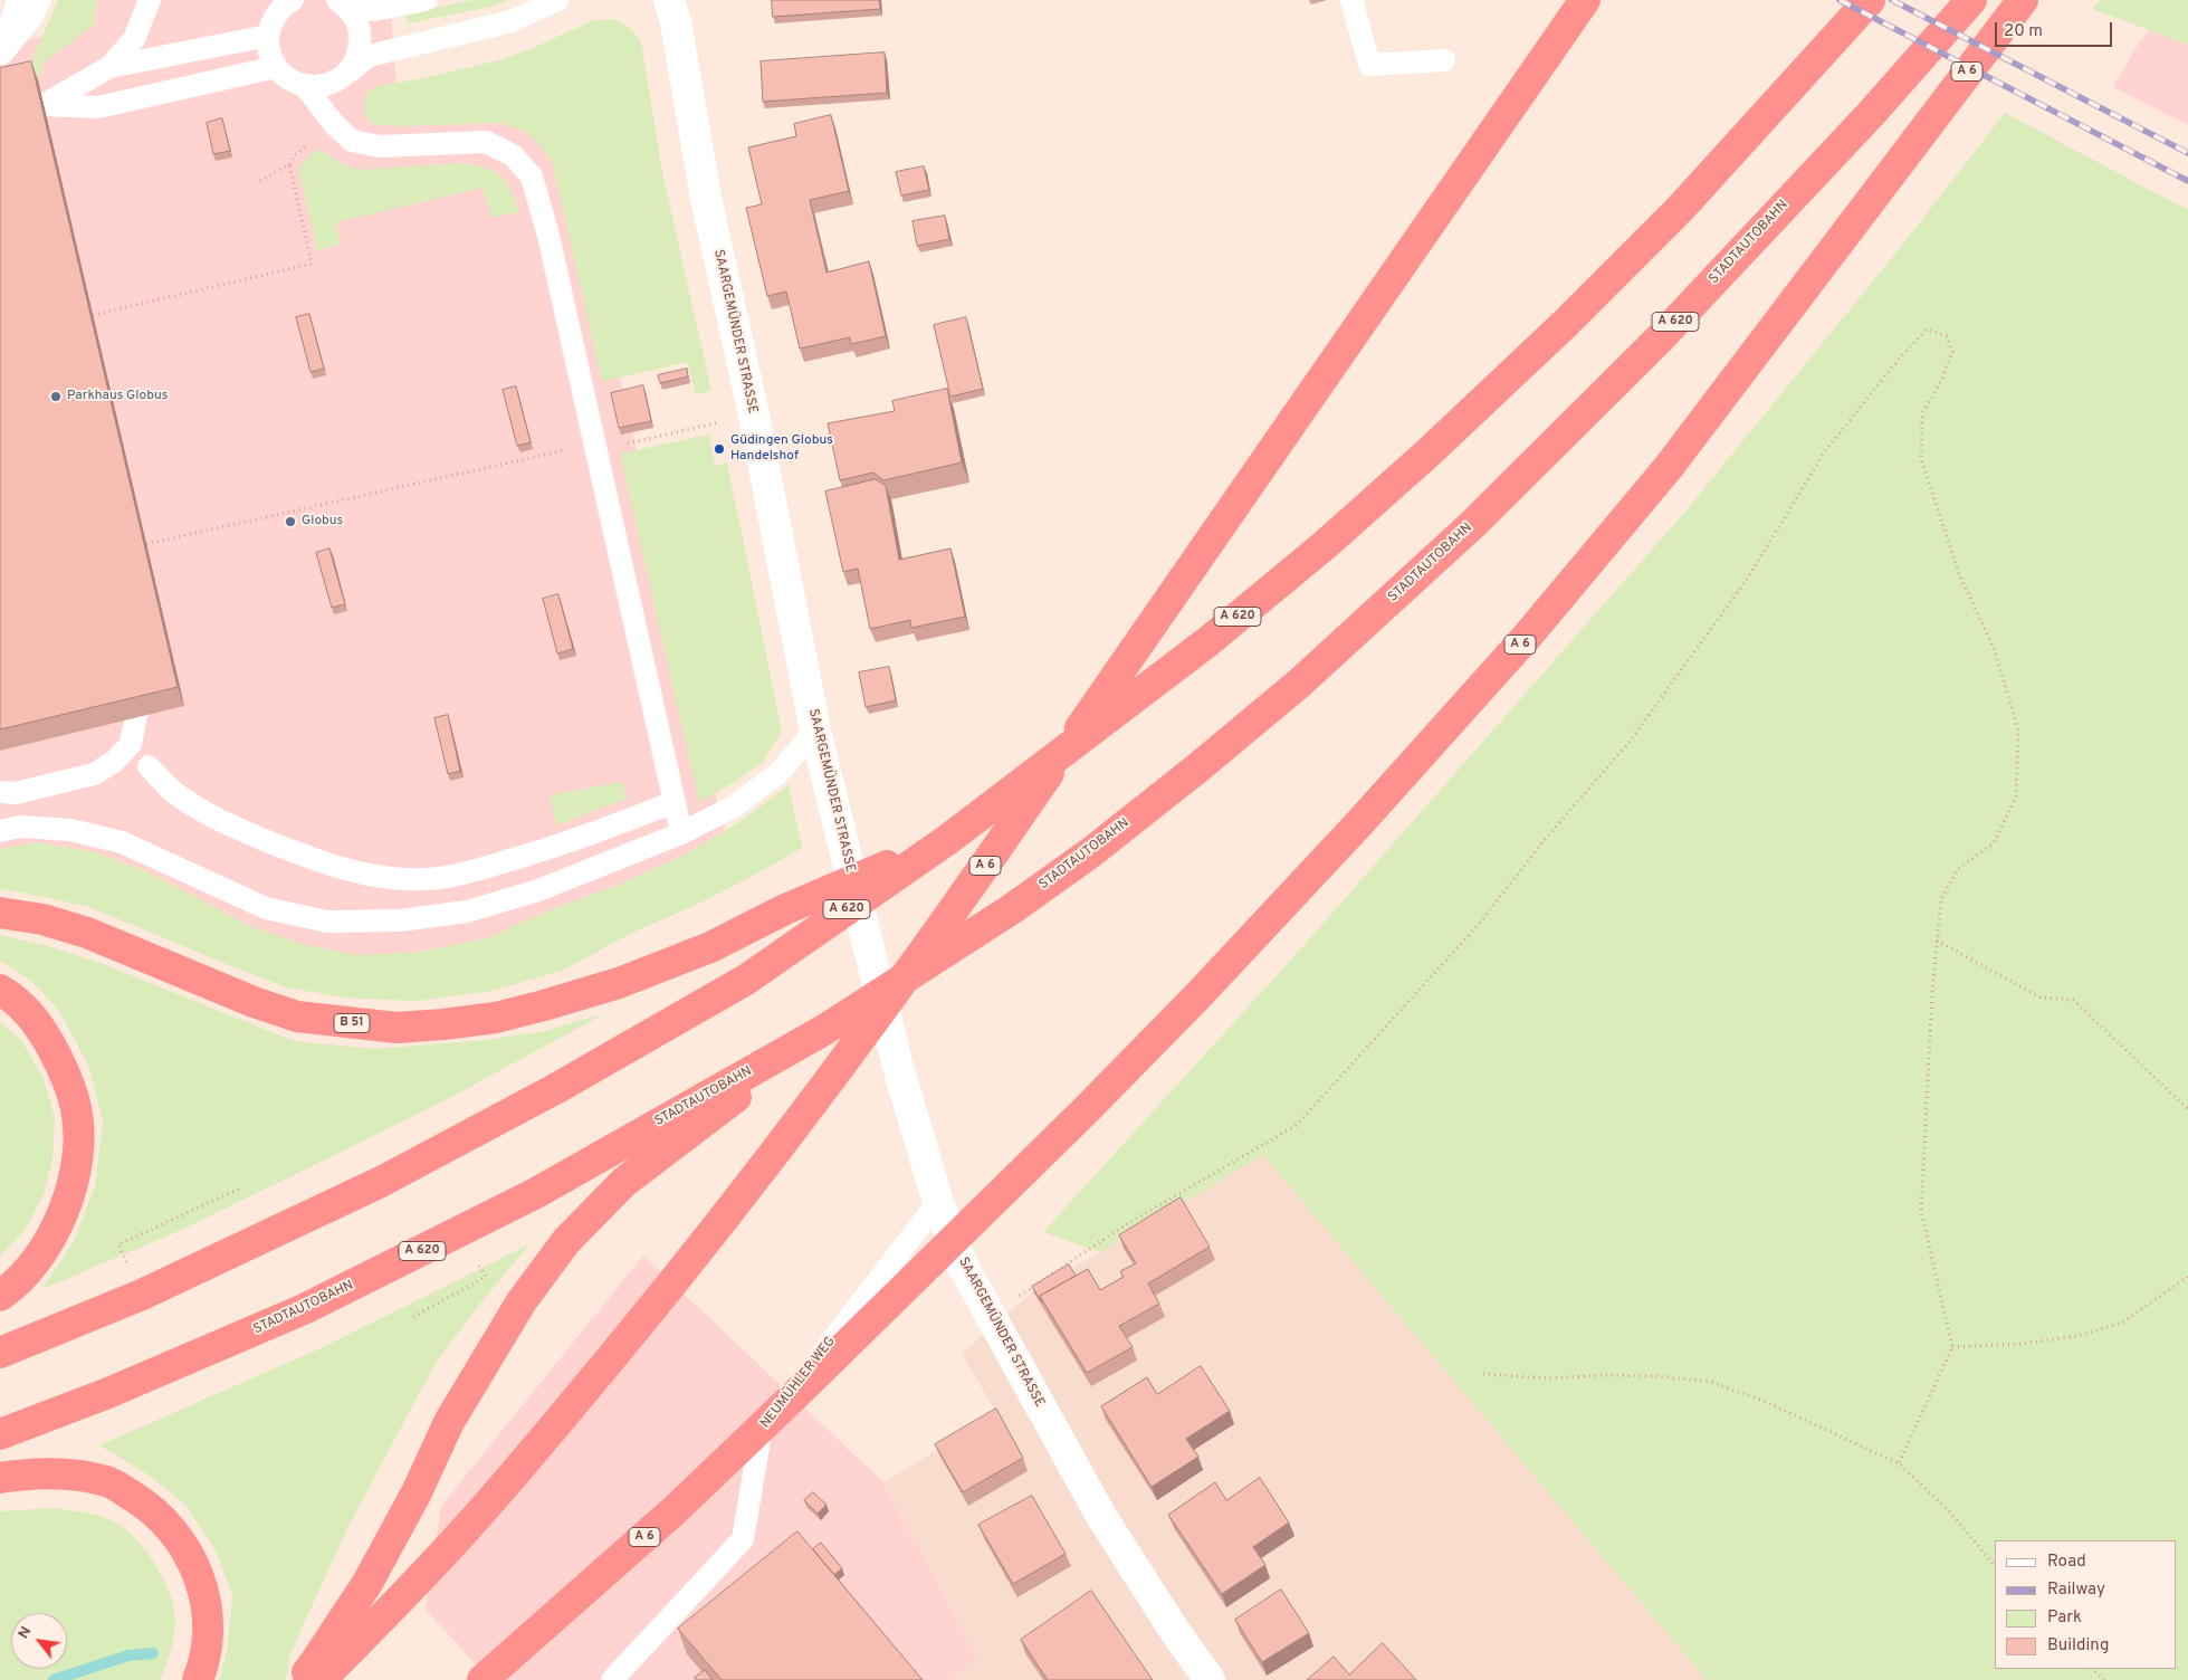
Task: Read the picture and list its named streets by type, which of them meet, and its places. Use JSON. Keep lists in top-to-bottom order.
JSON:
{
  "streets": {
    "highway": [
      "A 6",
      "STADTAUTOBAHN",
      "A 620",
      "B 51"
    ],
    "street": ["SAARGEMÜNDER STRASSE"],
    "lane": ["NEUMÜHLER WEG"]
  },
  "crossings": [
    ["A 620", "B 51"],
    ["SAARGEMÜNDER STRASSE", "NEUMÜHLER WEG"]
  ],
  "places": ["Parkhaus Globus", "Güdingen Globus Handelshof", "Globus"],
  "legend": [
    "Road",
    "Railway",
    "Park",
    "Building"
  ],
  "scale_bar": "20 m",
  "north": "top left"
}
